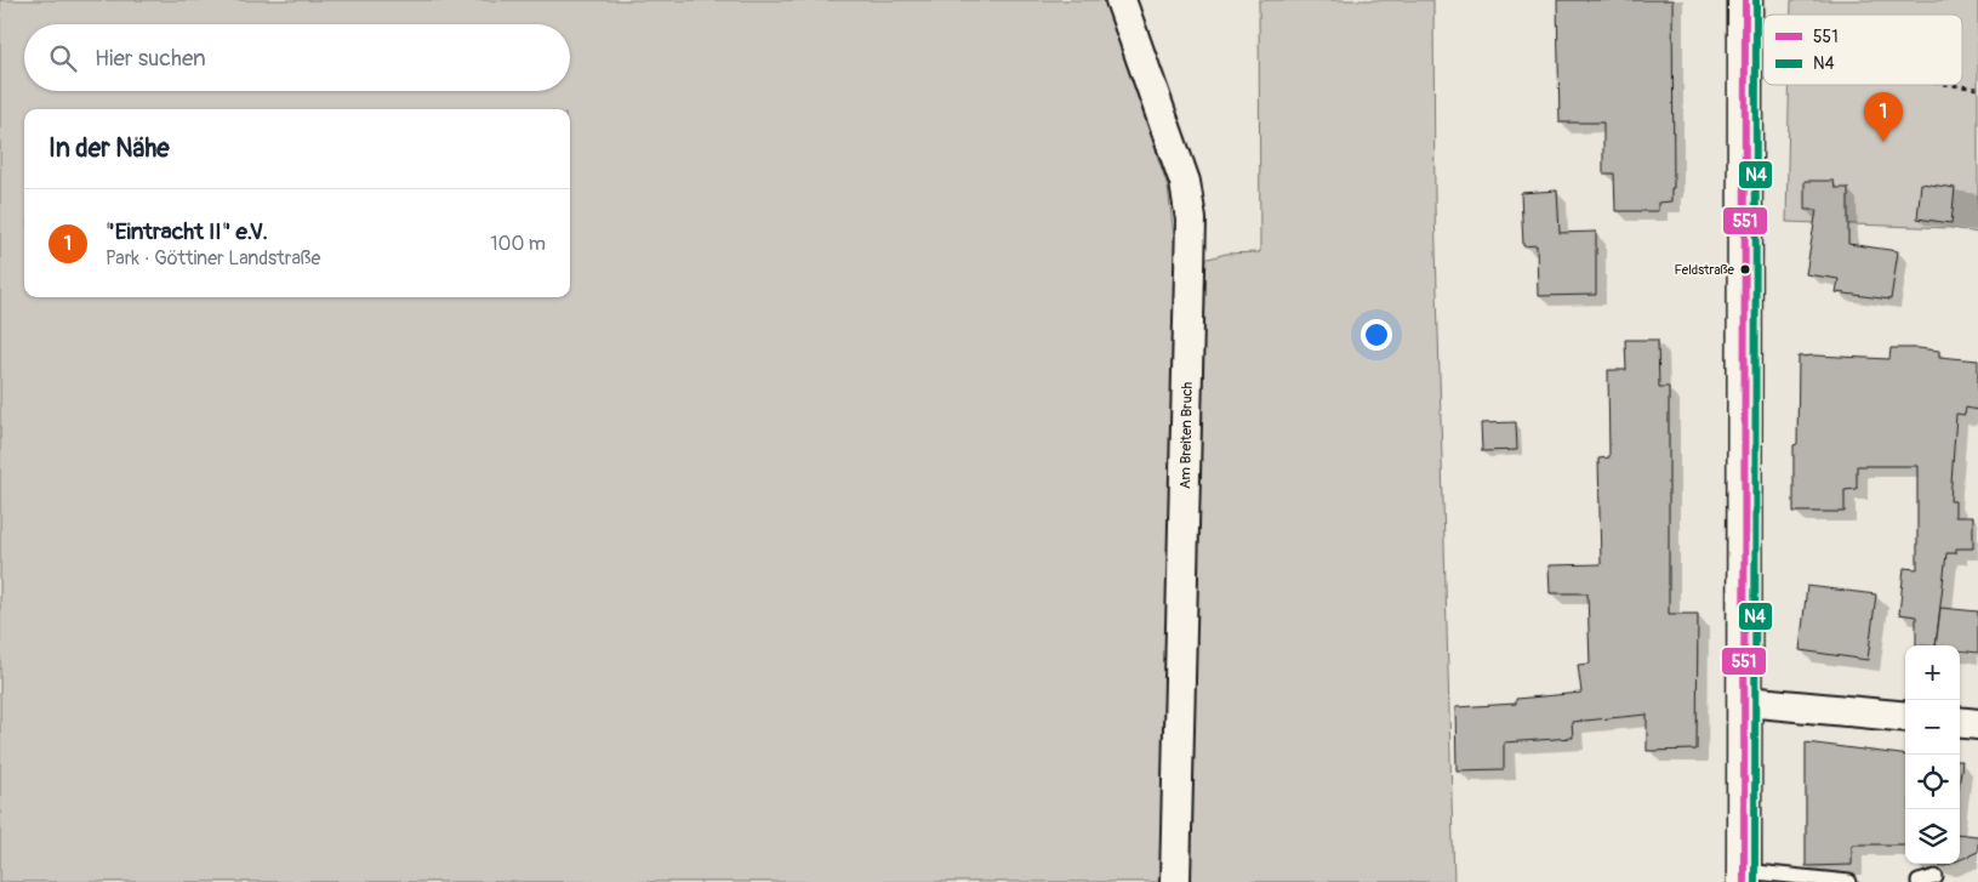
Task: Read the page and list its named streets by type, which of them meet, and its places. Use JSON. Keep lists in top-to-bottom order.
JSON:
{
  "streets": {
    "street": ["Am Breiten Bruch"]
  },
  "places": ["Feldstraße"],
  "lines": ["transit line 551", "transit line N4"],
  "legend": ["551", "N4"],
  "page": {
    "search": "Hier suchen",
    "pins": "1",
    "heading": "In der Nähe",
    "list": [
      {
        "mark": "1",
        "name": "\"Eintracht II\" e.V.",
        "note": "Park · Göttiner Landstraße",
        "value": "100 m"
      }
    ],
    "map_buttons": ["+", "−"]
  }
}
